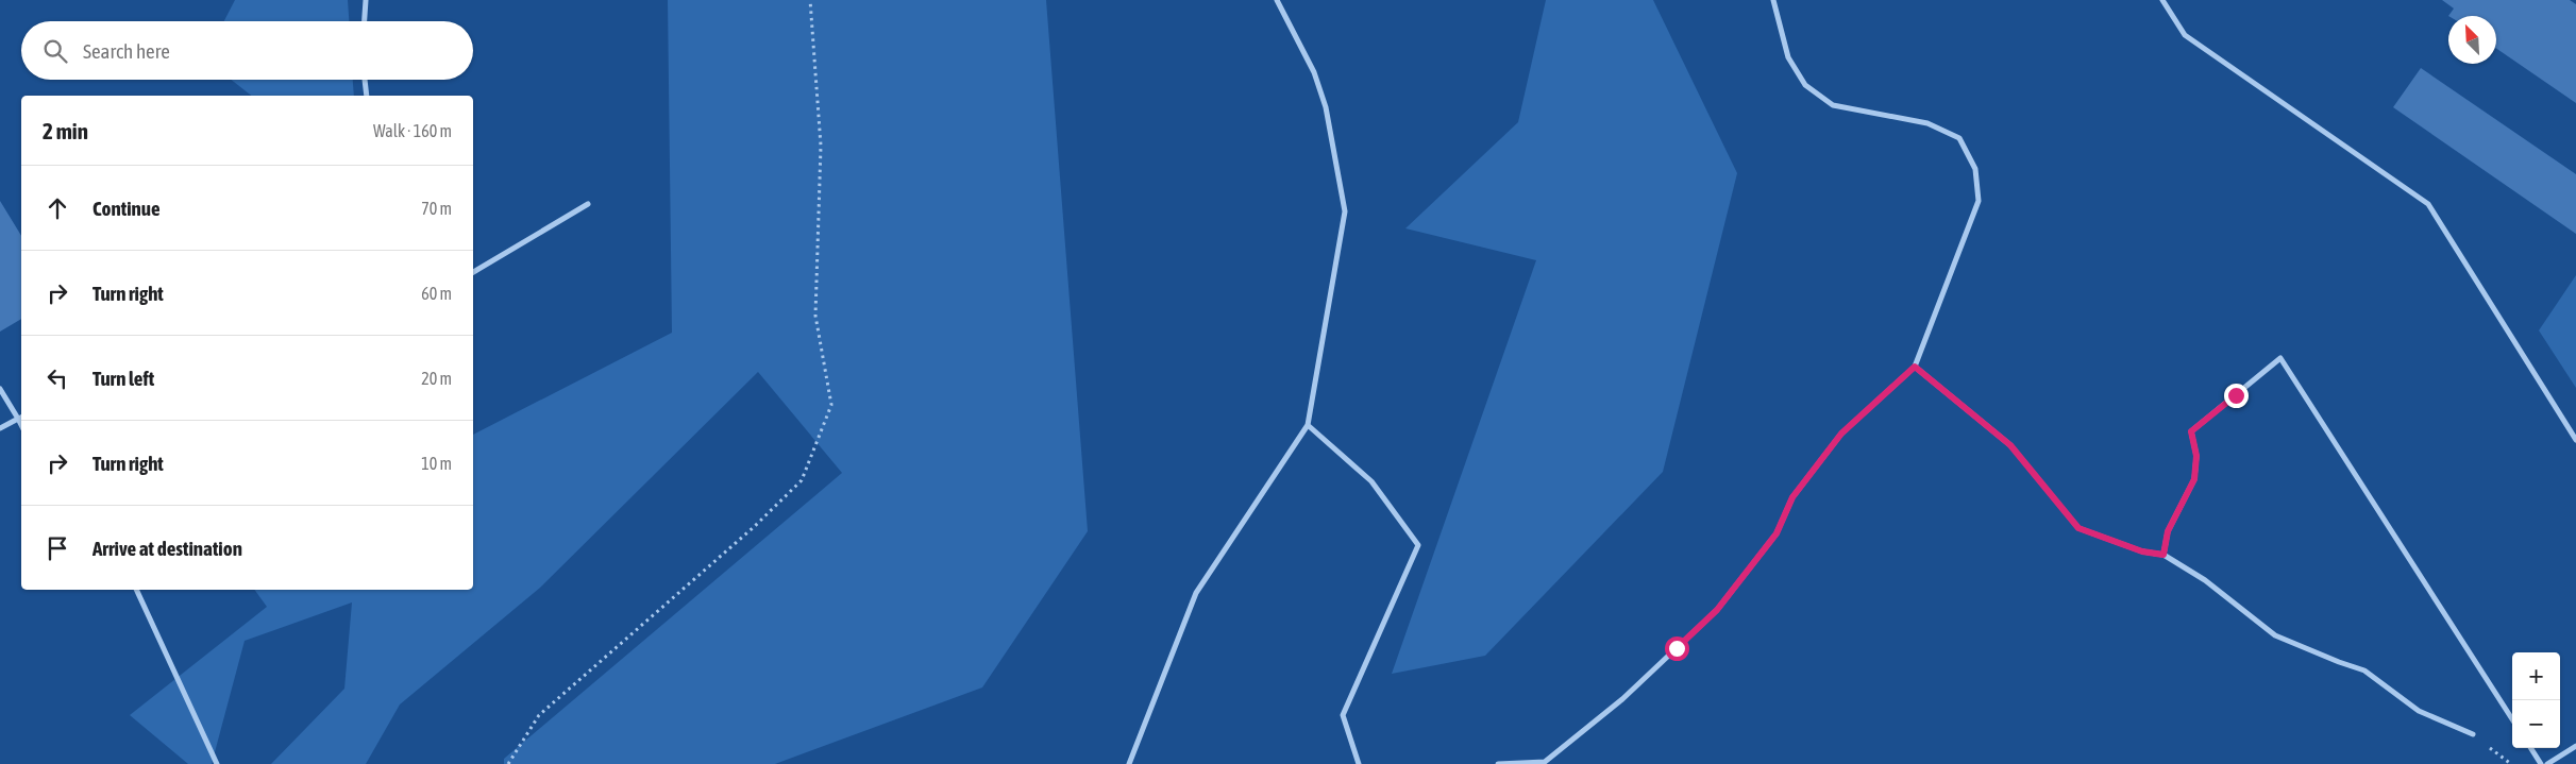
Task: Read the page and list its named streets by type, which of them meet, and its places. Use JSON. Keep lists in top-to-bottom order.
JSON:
{
  "north": "top left",
  "page": {
    "search": "Search here",
    "heading": ["2 min", "Walk · 160 m"],
    "list": [
      ["Continue", "70 m"],
      ["Turn right", "60 m"],
      ["Turn left", "20 m"],
      ["Turn right", "10 m"],
      "Arrive at destination"
    ],
    "map_buttons": ["+", "−"]
  }
}
